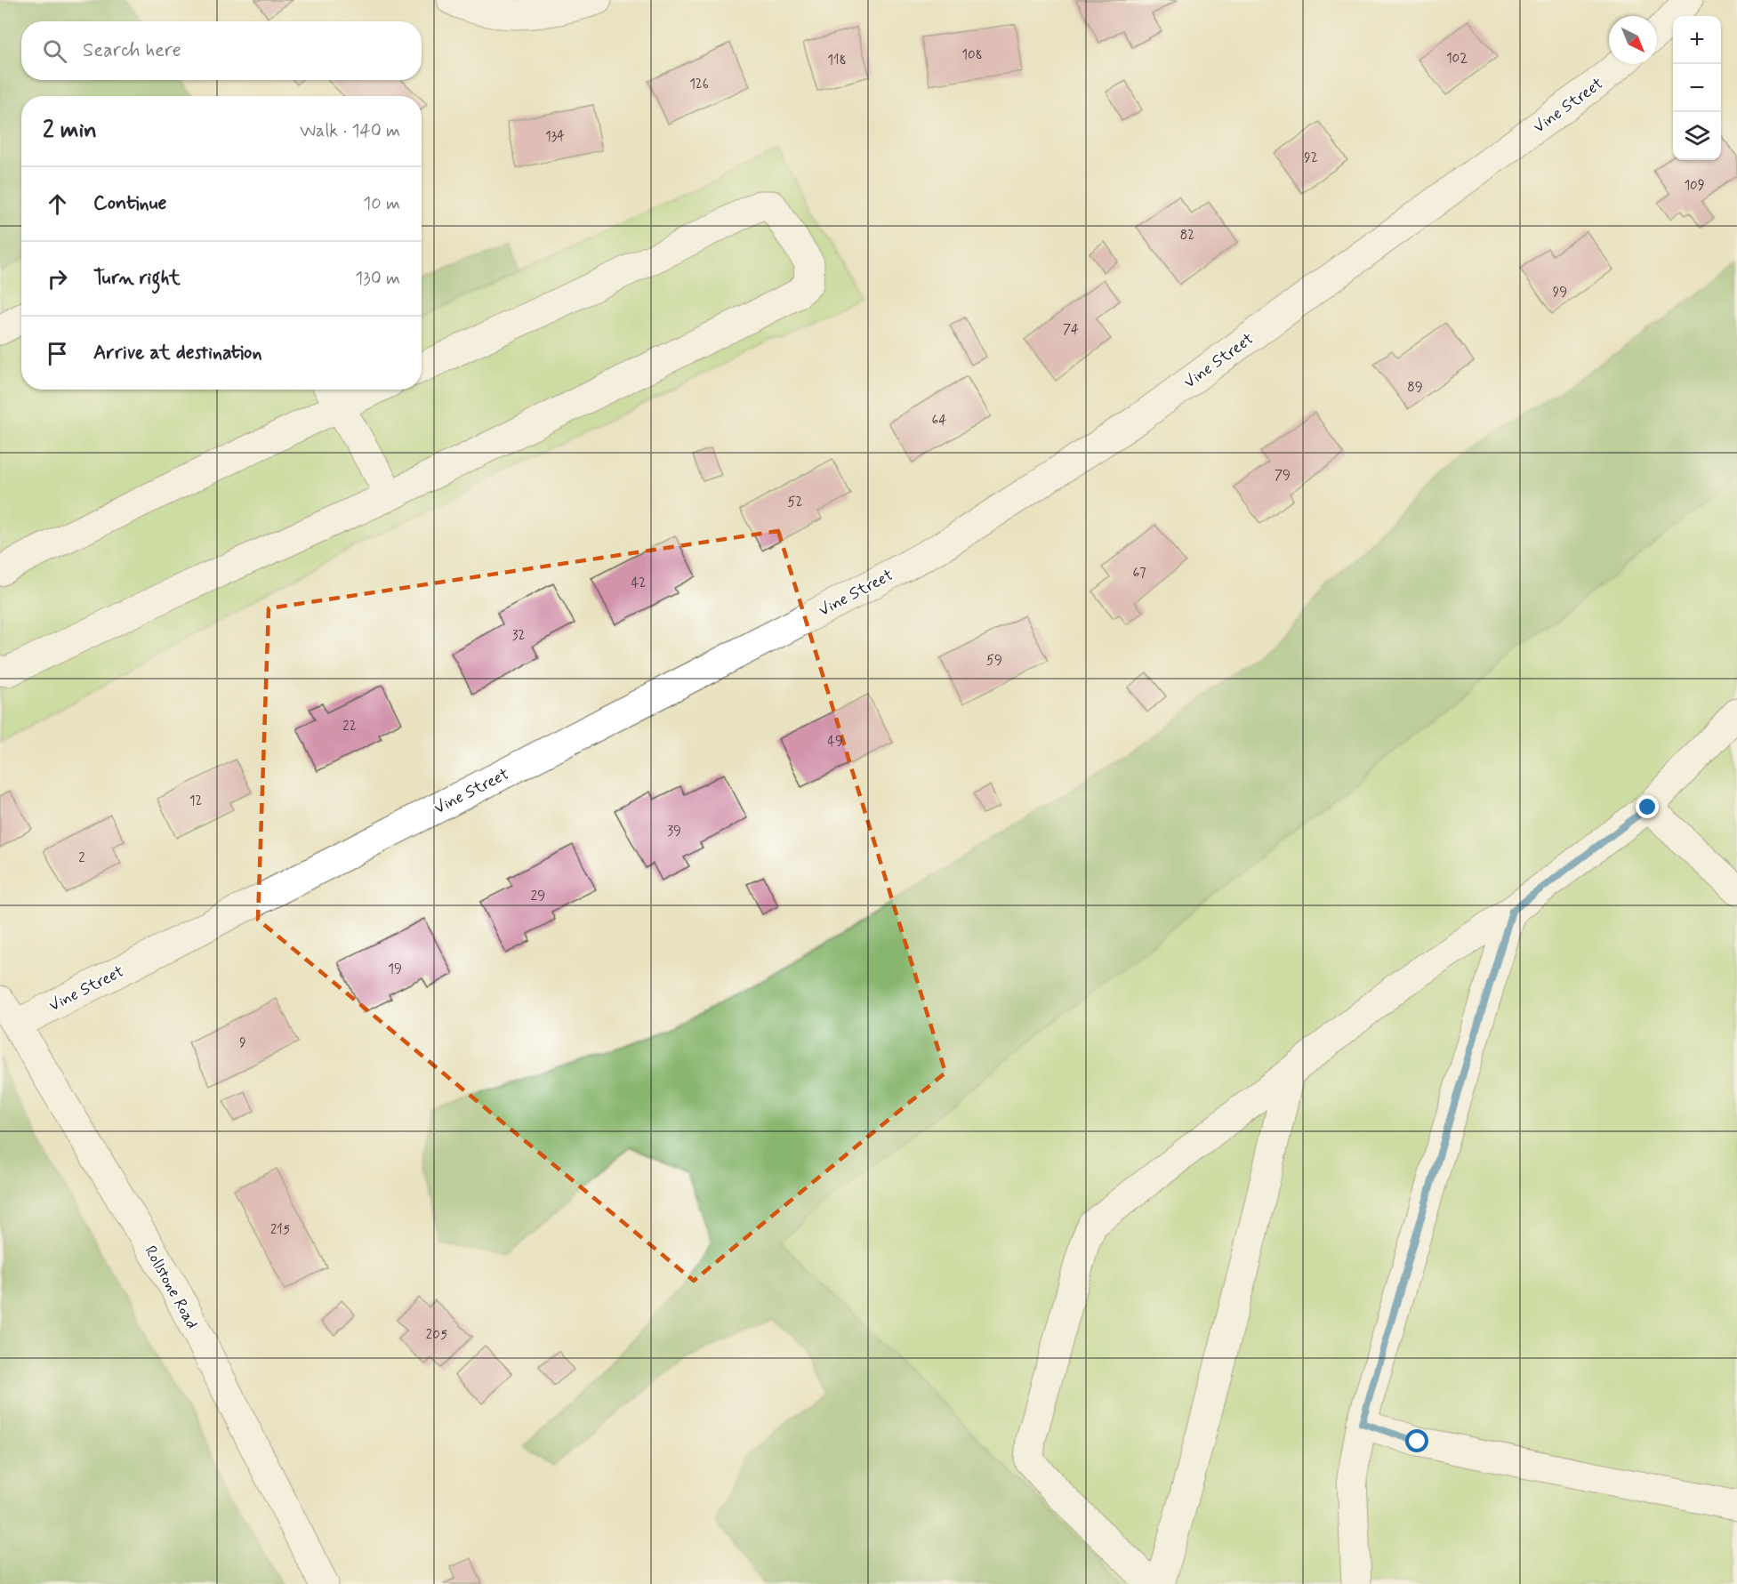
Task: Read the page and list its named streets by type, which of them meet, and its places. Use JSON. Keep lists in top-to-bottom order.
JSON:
{
  "streets": {
    "street": ["Vine Street", "Rollstone Road"]
  },
  "crossings": [
    ["Vine Street", "Rollstone Road"]
  ],
  "house_numbers": [
    "108",
    "102",
    "118",
    "126",
    "134",
    "92",
    "109",
    "82",
    "99",
    "74",
    "89",
    "64",
    "79",
    "52",
    "67",
    "42",
    "32",
    "59",
    "22",
    "49",
    "12",
    "39",
    "2",
    "29",
    "19",
    "9",
    "215",
    "205"
  ],
  "north": "bottom right",
  "page": {
    "map_buttons": ["+", "−"],
    "search": "Search here",
    "heading": ["2 min", "Walk · 140 m"],
    "list": [
      ["Continue", "10 m"],
      ["Turn right", "130 m"],
      "Arrive at destination"
    ]
  }
}
